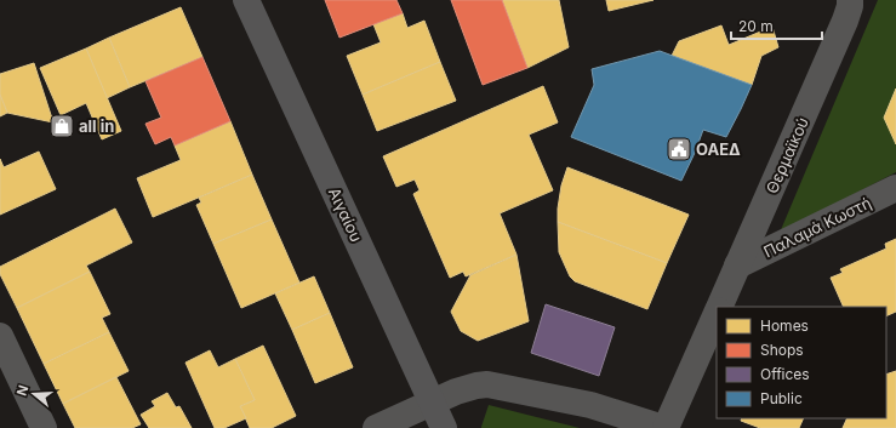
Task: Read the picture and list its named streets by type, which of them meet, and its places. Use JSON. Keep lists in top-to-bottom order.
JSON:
{
  "streets": {
    "main road": ["Αιγαίου"],
    "street": ["Θερμαϊκού", "Παλαμά Κωστή"]
  },
  "crossings": [
    ["Θερμαϊκού", "Παλαμά Κωστή"]
  ],
  "places": {
    "shop": ["all in"],
    "public building": ["ΟΑΕΔ"]
  },
  "legend": [
    "Homes",
    "Shops",
    "Offices",
    "Public"
  ],
  "scale_bar": "20 m",
  "north": "left"
}
